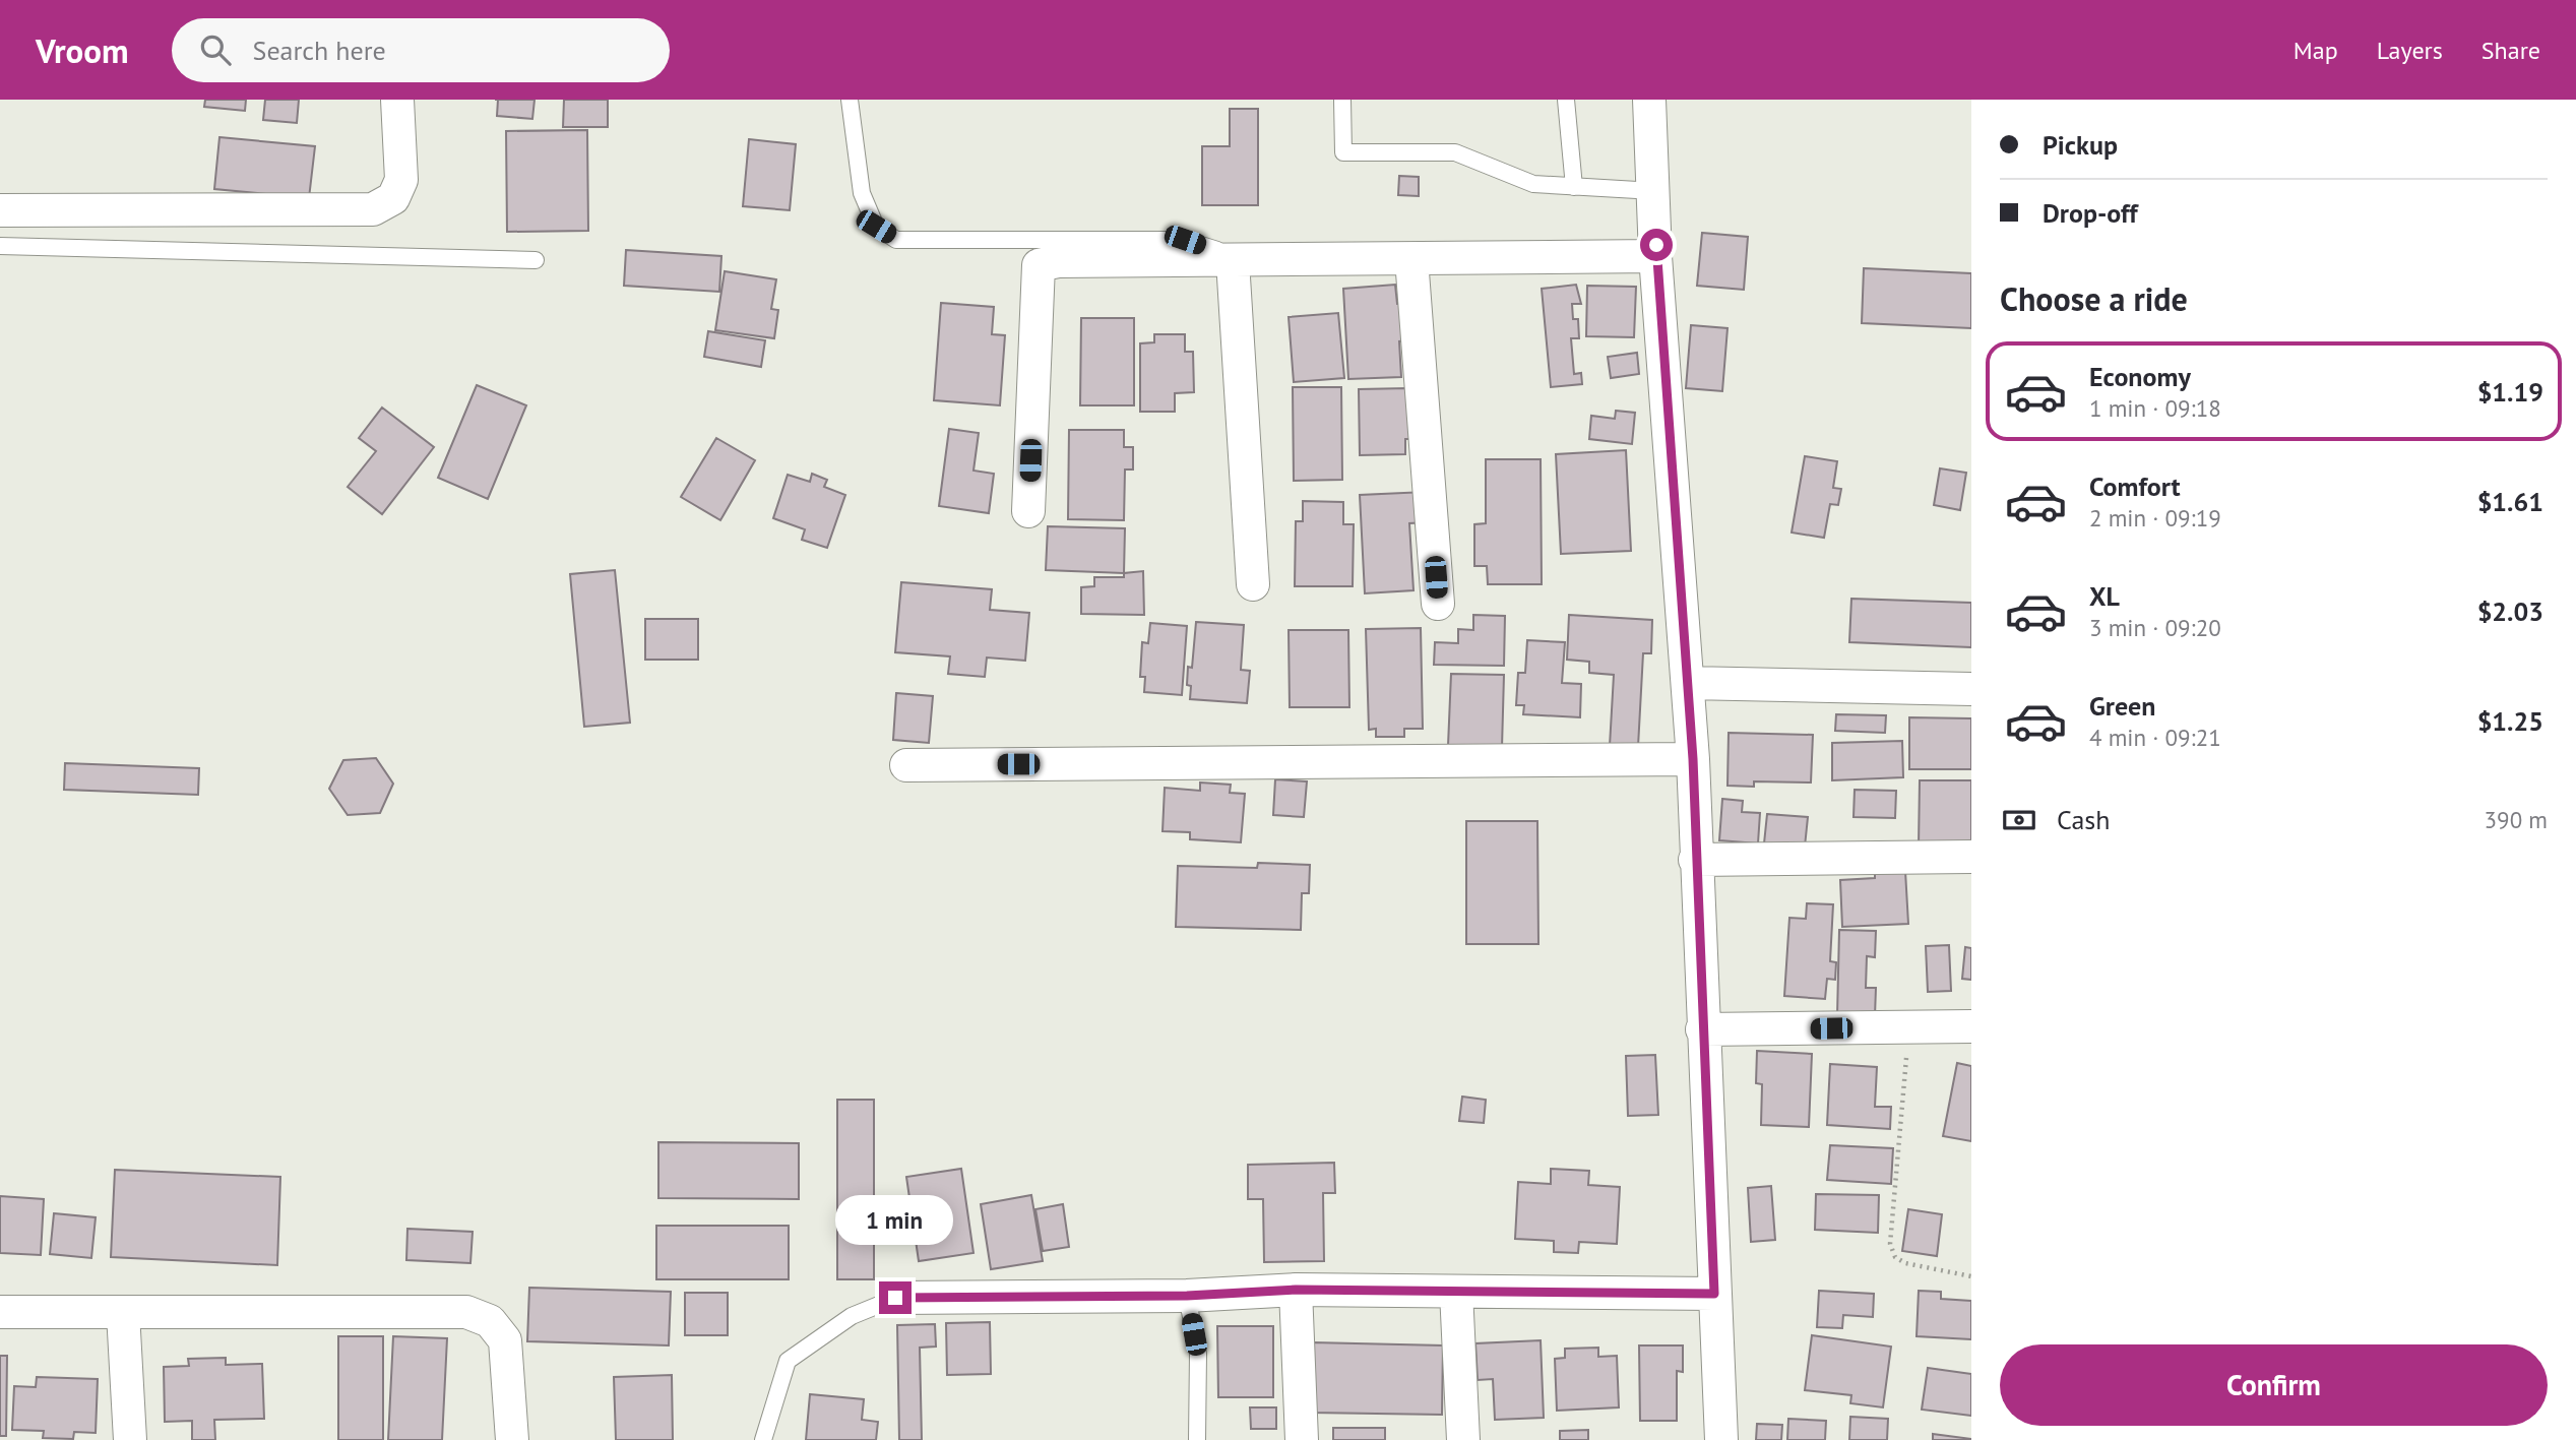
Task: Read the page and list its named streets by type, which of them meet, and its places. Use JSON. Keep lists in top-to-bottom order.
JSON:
{
  "page": {
    "header": "Vroom",
    "search": "Search here",
    "nav": ["Map", "Layers", "Share"],
    "banner": ["Pickup", "Drop-off"],
    "heading": "Choose a ride",
    "list": [
      {
        "name": "Economy",
        "note": "1 min · 09:18",
        "value": "$1.19"
      },
      {
        "name": "Comfort",
        "note": "2 min · 09:19",
        "value": "$1.61"
      },
      {
        "name": "XL",
        "note": "3 min · 09:20",
        "value": "$2.03"
      },
      {
        "name": "Green",
        "note": "4 min · 09:21",
        "value": "$1.25"
      }
    ],
    "pay": ["Cash", "390 m"],
    "bubble": "1 min",
    "buttons": "Confirm"
  }
}
